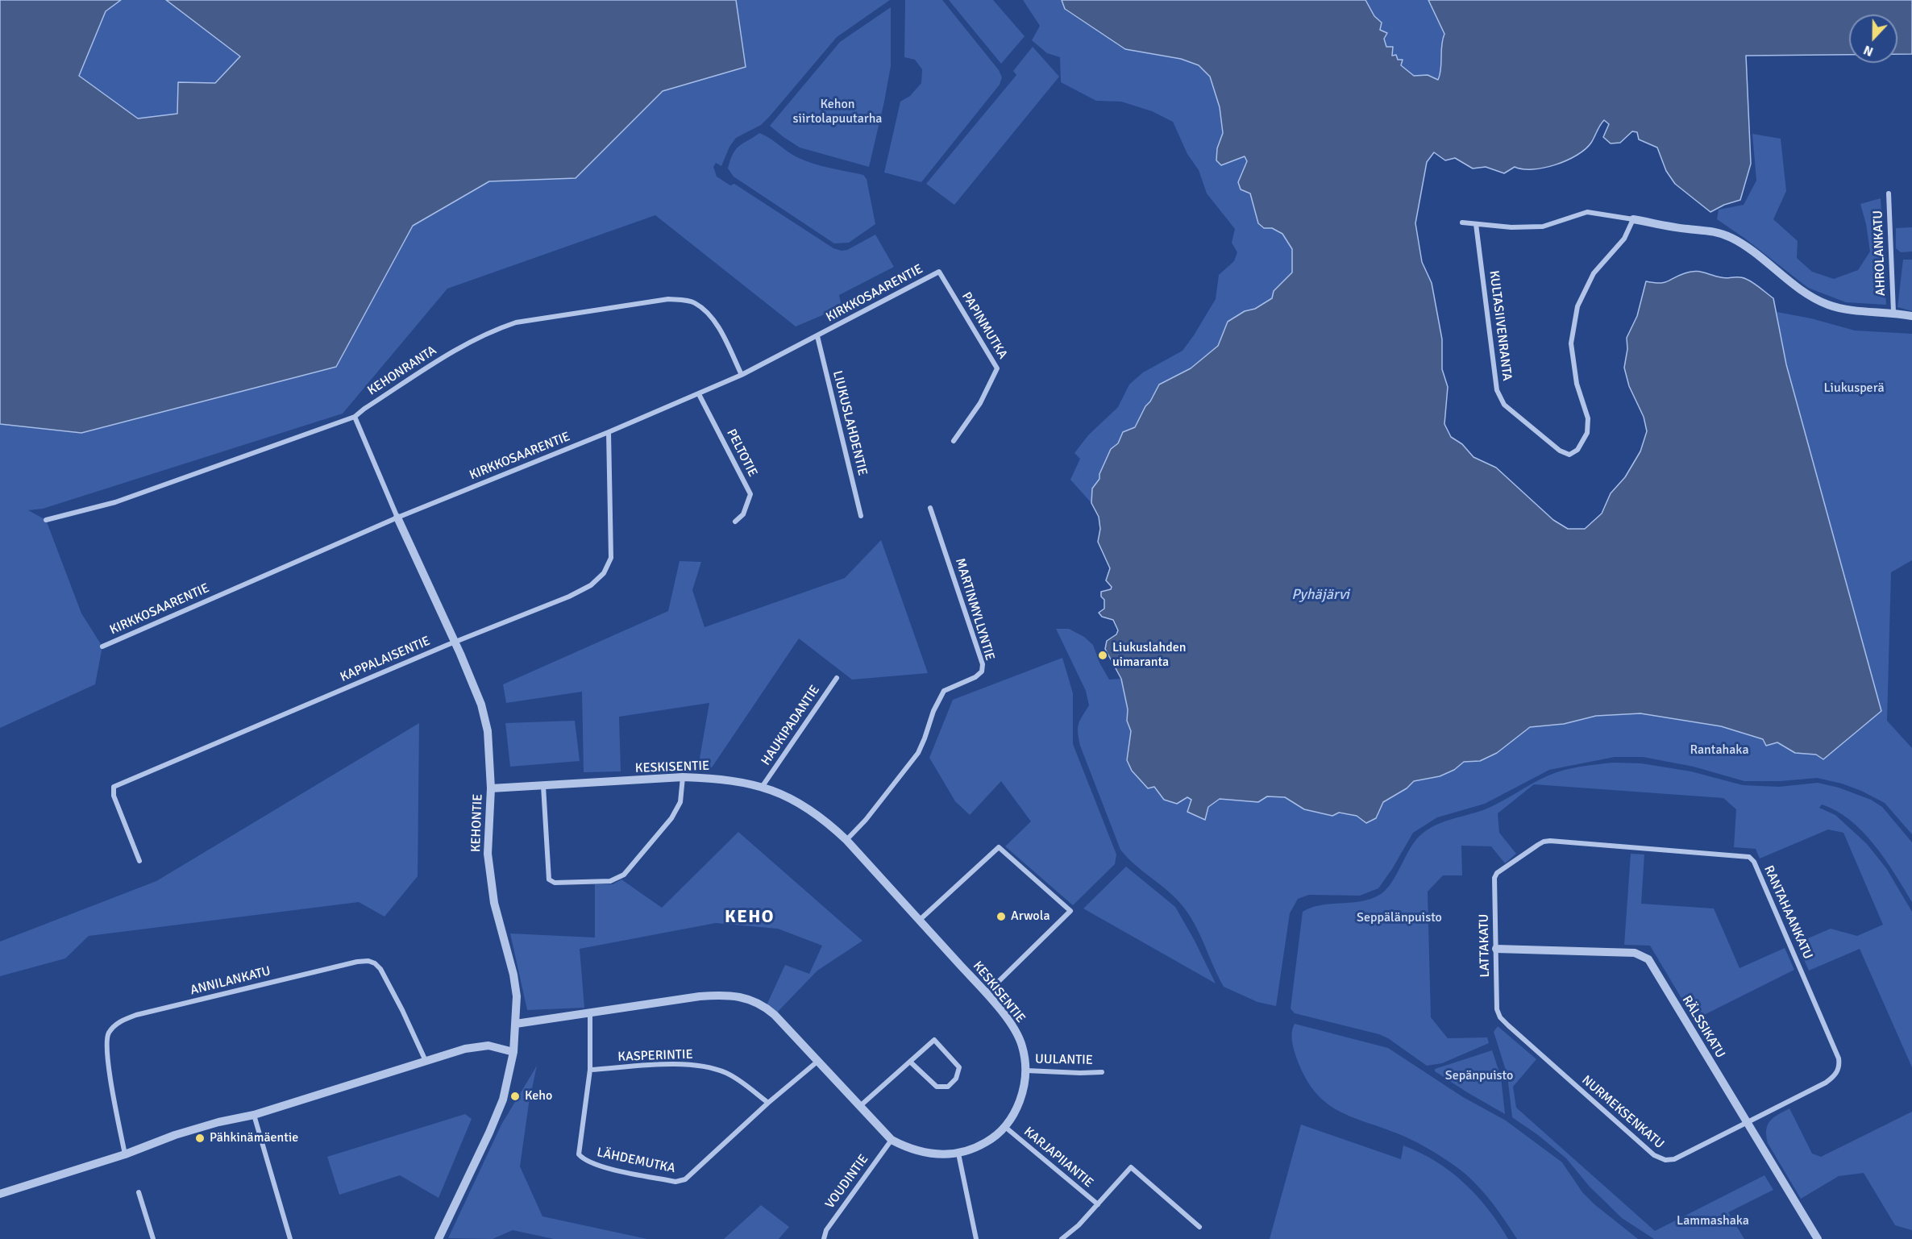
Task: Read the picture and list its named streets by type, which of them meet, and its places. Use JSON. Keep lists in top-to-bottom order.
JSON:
{
  "streets": {
    "street": [
      "AHROLANKATU",
      "KIRKKOSAARENTIE",
      "PAPINMUTKA",
      "KULTASIIVENRANTA",
      "KEHONRANTA",
      "LIUKUSLAHDENTIE",
      "PELTOTIE",
      "MARTINMYLLYNTIE",
      "KAPPALAISENTIE",
      "HAUKIPADANTIE",
      "KESKISENTIE",
      "KEHONTIE",
      "RANTAHAANKATU",
      "LATTAKATU",
      "ANNILANKATU",
      "RÄLSSIKATU",
      "KASPERINTIE",
      "UULANTIE",
      "NURMEKSENKATU",
      "KARJAPIIANTIE",
      "LÄHDEMUTKA",
      "VOUDINTIE"
    ]
  },
  "crossings": [
    ["KIRKKOSAARENTIE", "PAPINMUTKA"],
    ["KIRKKOSAARENTIE", "KEHONRANTA"],
    ["KIRKKOSAARENTIE", "LIUKUSLAHDENTIE"],
    ["KIRKKOSAARENTIE", "PELTOTIE"],
    ["KIRKKOSAARENTIE", "KAPPALAISENTIE"],
    ["KIRKKOSAARENTIE", "KEHONTIE"],
    ["KEHONRANTA", "KEHONTIE"],
    ["MARTINMYLLYNTIE", "KESKISENTIE"],
    ["KAPPALAISENTIE", "KEHONTIE"],
    ["HAUKIPADANTIE", "KESKISENTIE"],
    ["KESKISENTIE", "KEHONTIE"],
    ["KESKISENTIE", "UULANTIE"],
    ["KESKISENTIE", "KARJAPIIANTIE"],
    ["KESKISENTIE", "LÄHDEMUTKA"],
    ["KESKISENTIE", "VOUDINTIE"],
    ["RANTAHAANKATU", "LATTAKATU"],
    ["RANTAHAANKATU", "RÄLSSIKATU"],
    ["RANTAHAANKATU", "NURMEKSENKATU"],
    ["LATTAKATU", "RÄLSSIKATU"],
    ["LATTAKATU", "NURMEKSENKATU"],
    ["RÄLSSIKATU", "NURMEKSENKATU"],
    ["KASPERINTIE", "LÄHDEMUTKA"]
  ],
  "districts": ["KEHO"],
  "water": ["Pyhäjärvi"],
  "parks": [
    "Kehon siirtolapuutarha",
    "Liukusperä",
    "Rantahaka",
    "Seppälänpuisto",
    "Sepänpuisto",
    "Lammashaka"
  ],
  "places": [
    "Liukuslahden uimaranta",
    "Arwola",
    "Keho",
    "Pähkinämäentie"
  ],
  "north": "bottom"
}
